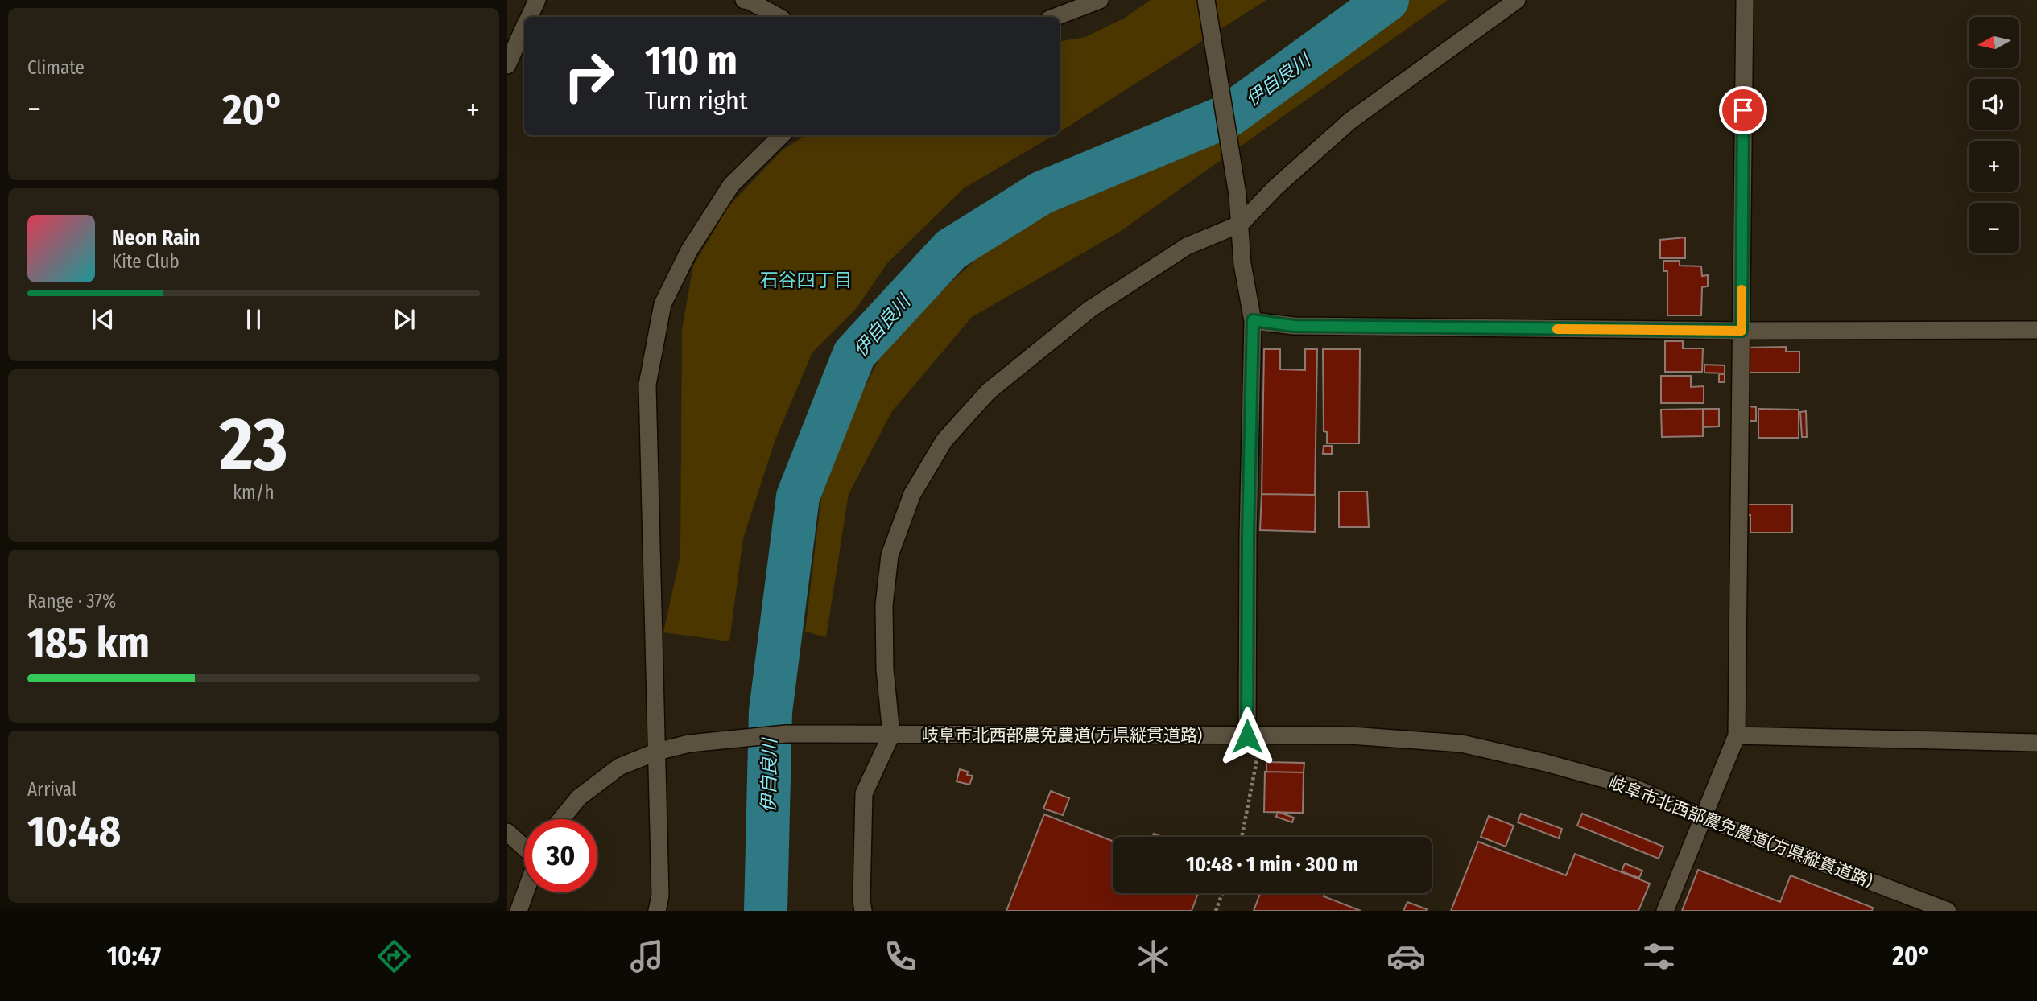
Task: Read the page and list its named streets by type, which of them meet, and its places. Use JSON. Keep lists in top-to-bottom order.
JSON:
{
  "streets": {
    "street": ["岐阜市北西部農免農道(方県縦貫道路)"]
  },
  "districts": ["石谷四丁目"],
  "water": ["伊自良川"],
  "north": "left",
  "page": {
    "tile": [
      "Climate",
      ["23", "km/h"],
      ["Range · 37%", "185 km"],
      ["Arrival", "10:48"]
    ],
    "map_buttons": ["+", "−"],
    "turn": ["110 m", "Turn right"],
    "heat": ["−", "20°", "+"],
    "song": ["Neon Rain", "Kite Club"],
    "limit": "30",
    "trip": "10:48 · 1 min · 300 m",
    "tabs": ["10:47", "20°"]
  }
}
